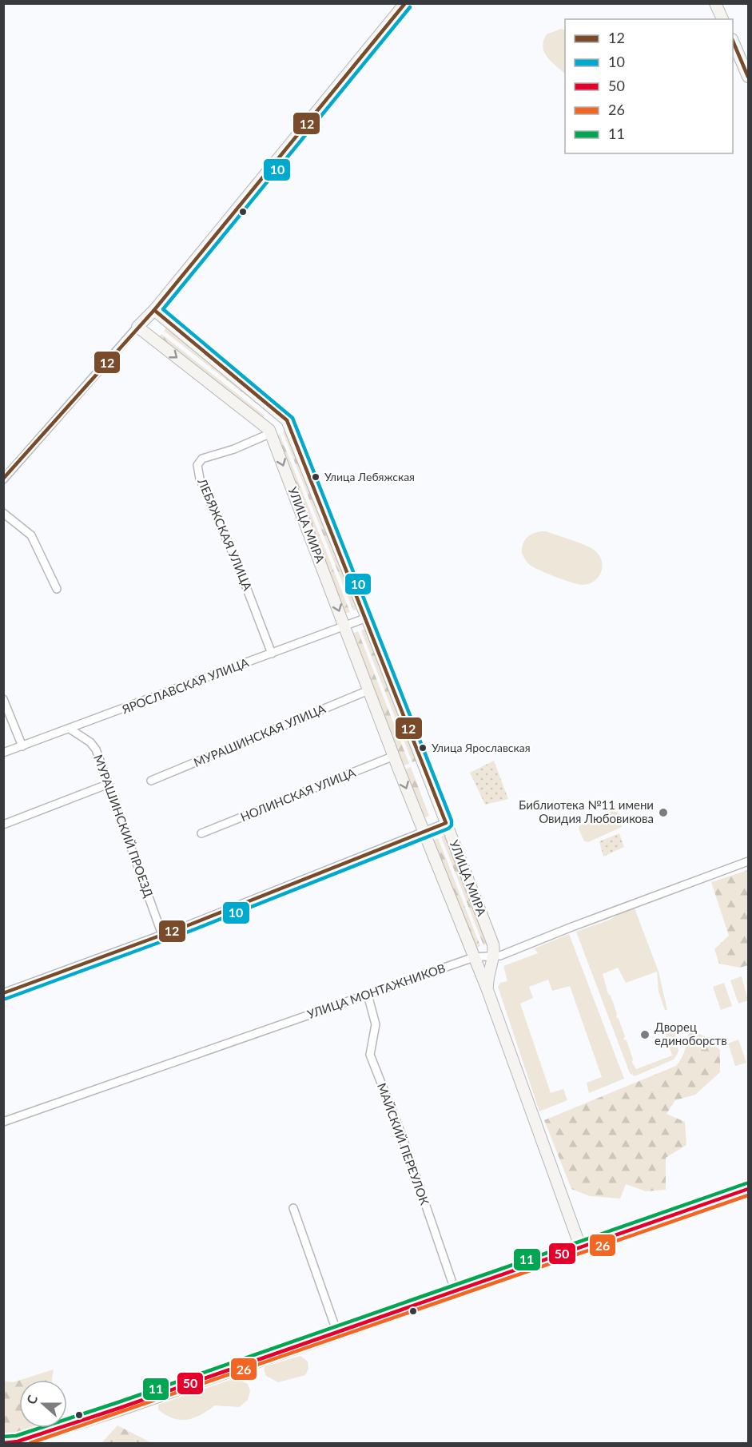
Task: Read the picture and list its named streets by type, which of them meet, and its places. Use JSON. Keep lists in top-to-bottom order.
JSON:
{
  "streets": {
    "street": [
      "УЛИЦА МИРА",
      "ЛЕБЯЖСКАЯ УЛИЦА",
      "ЯРОСЛАВСКАЯ УЛИЦА",
      "МУРАШИНСКАЯ УЛИЦА",
      "НОЛИНСКАЯ УЛИЦА",
      "МУРАШИНСКИЙ ПРОЕЗД",
      "УЛИЦА МОНТАЖНИКОВ",
      "МАЙСКИЙ ПЕРЕУЛОК"
    ]
  },
  "crossings": [
    ["УЛИЦА МИРА", "ЛЕБЯЖСКАЯ УЛИЦА"],
    ["УЛИЦА МИРА", "ЯРОСЛАВСКАЯ УЛИЦА"],
    ["УЛИЦА МИРА", "МУРАШИНСКАЯ УЛИЦА"],
    ["УЛИЦА МИРА", "НОЛИНСКАЯ УЛИЦА"],
    ["УЛИЦА МИРА", "УЛИЦА МОНТАЖНИКОВ"],
    ["ЛЕБЯЖСКАЯ УЛИЦА", "ЯРОСЛАВСКАЯ УЛИЦА"],
    ["ЯРОСЛАВСКАЯ УЛИЦА", "МУРАШИНСКИЙ ПРОЕЗД"],
    ["УЛИЦА МОНТАЖНИКОВ", "МАЙСКИЙ ПЕРЕУЛОК"]
  ],
  "places": [
    "Улица Лебяжская",
    "Улица Ярославская",
    "Библиотека №11 имени Овидия Любовикова",
    "Дворец единоборств"
  ],
  "lines": [
    "transit line 12",
    "transit line 10",
    "transit line 11",
    "transit line 50",
    "transit line 26"
  ],
  "legend": [
    "12",
    "10",
    "50",
    "26",
    "11"
  ],
  "north": "left"
}
